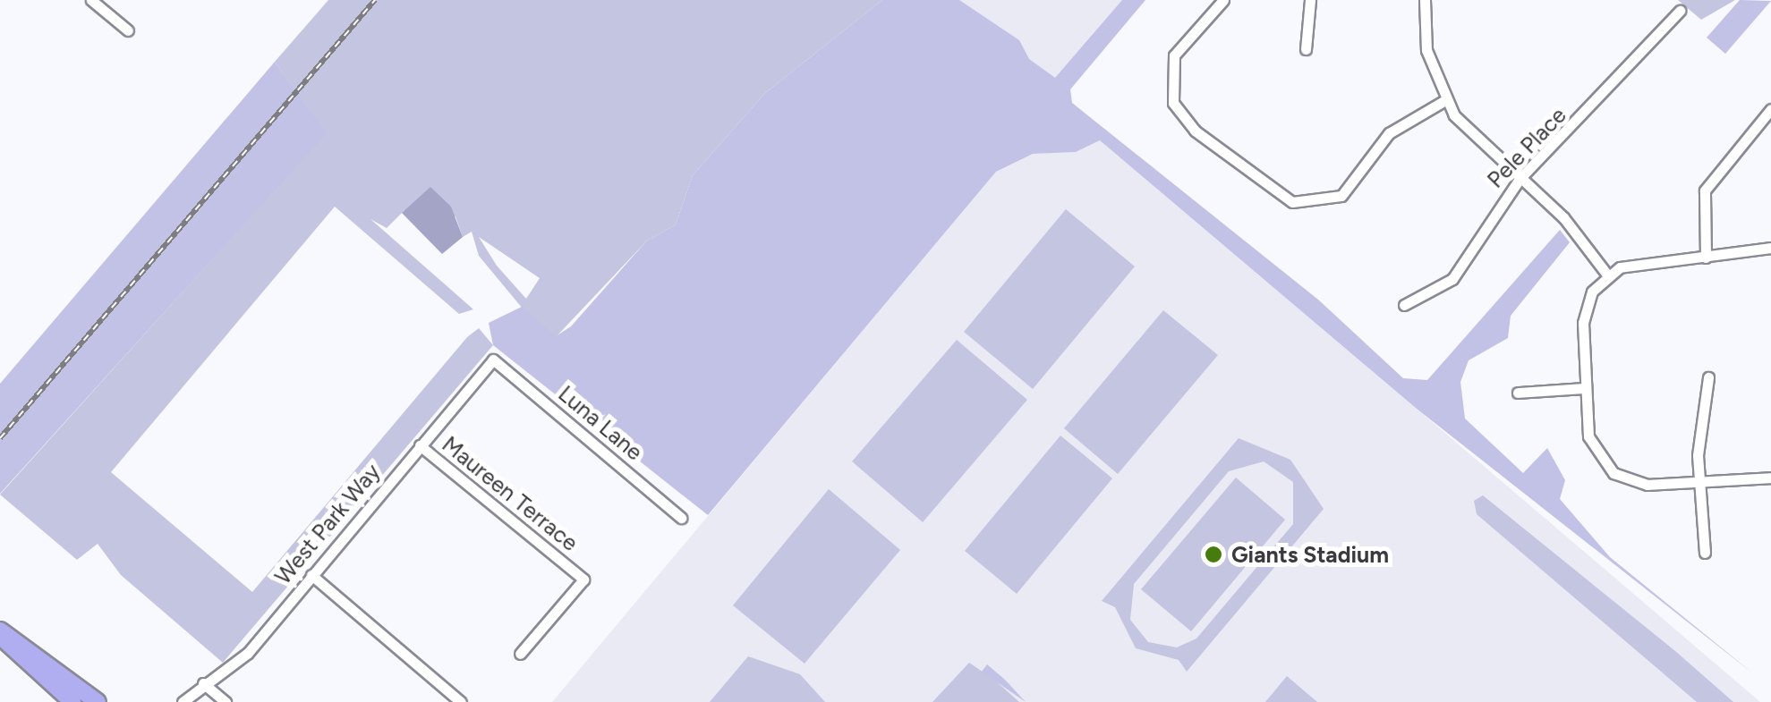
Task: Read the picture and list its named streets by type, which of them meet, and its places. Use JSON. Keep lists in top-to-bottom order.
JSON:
{
  "streets": {
    "street": [
      "Pele Place",
      "Luna Lane",
      "Maureen Terrace",
      "West Park Way"
    ]
  },
  "crossings": [
    ["Luna Lane", "West Park Way"],
    ["Maureen Terrace", "West Park Way"]
  ],
  "places": ["Giants Stadium"]
}
